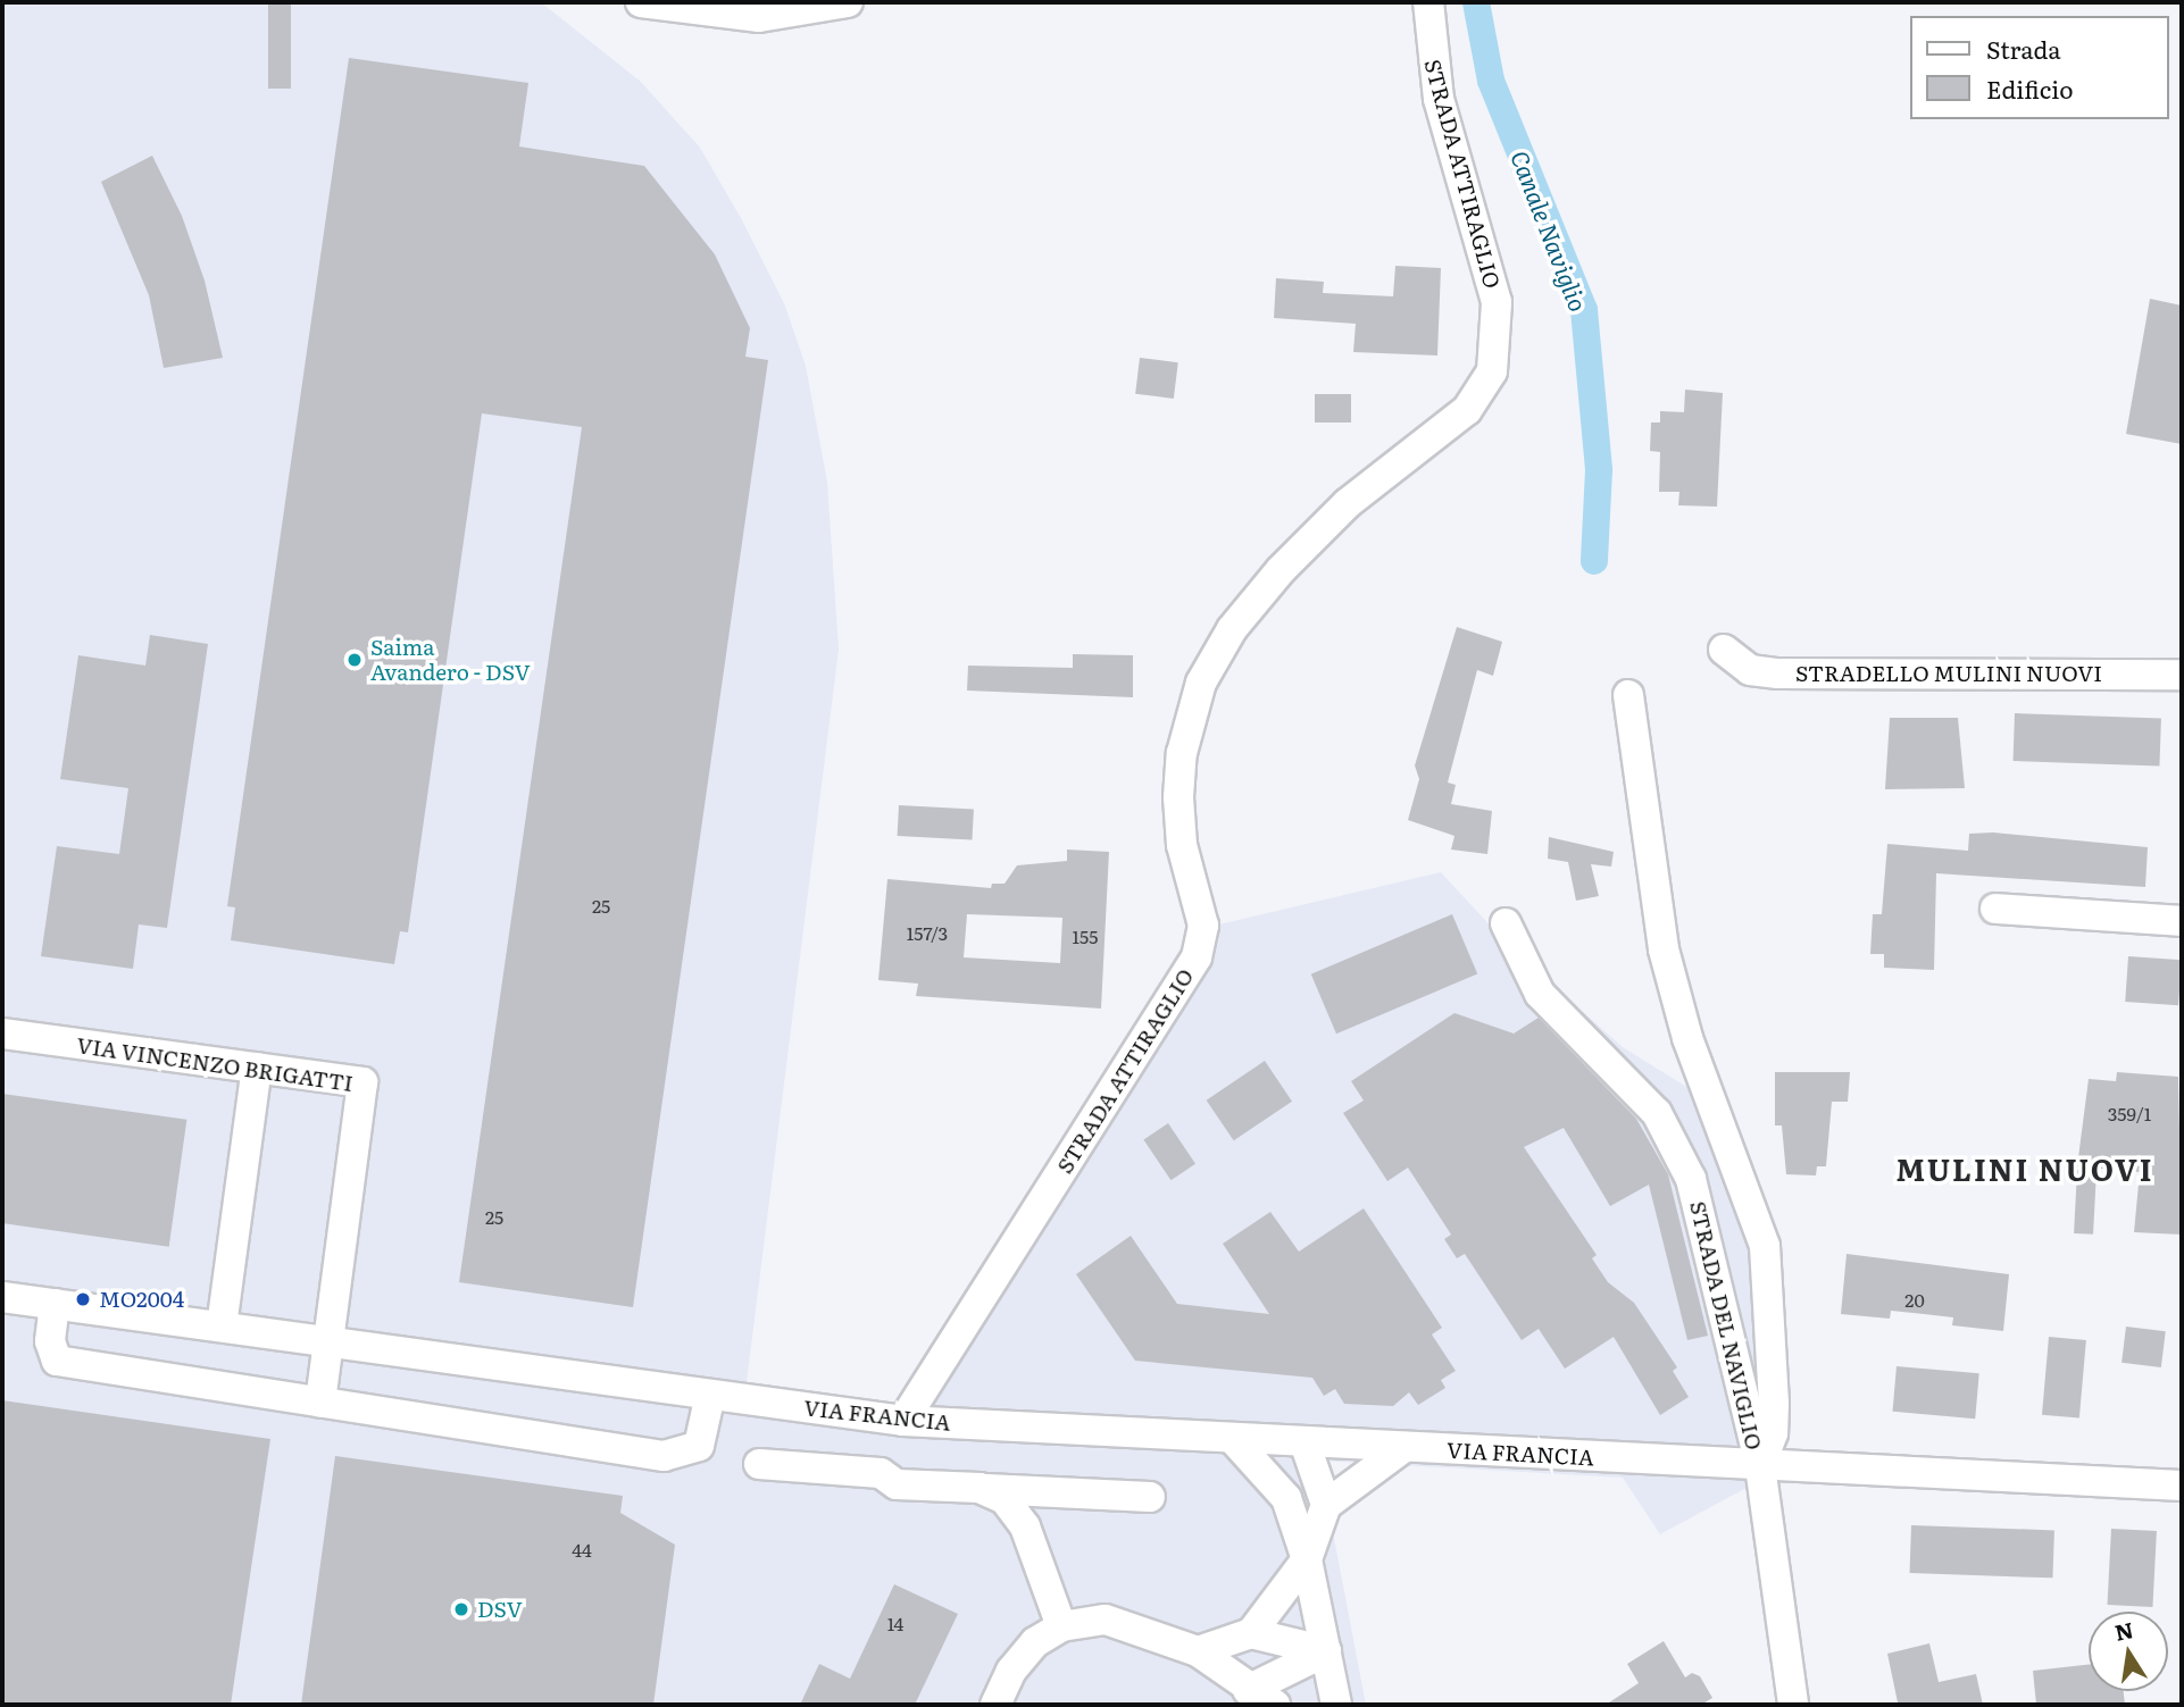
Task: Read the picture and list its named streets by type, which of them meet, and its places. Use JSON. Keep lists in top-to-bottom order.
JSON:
{
  "streets": {
    "street": [
      "STRADA ATTIRAGLIO",
      "STRADELLO MULINI NUOVI",
      "VIA VINCENZO BRIGATTI",
      "STRADA DEL NAVIGLIO",
      "VIA FRANCIA"
    ]
  },
  "crossings": [
    ["STRADA ATTIRAGLIO", "VIA FRANCIA"],
    ["VIA VINCENZO BRIGATTI", "VIA FRANCIA"],
    ["STRADA DEL NAVIGLIO", "VIA FRANCIA"]
  ],
  "districts": ["MULINI NUOVI"],
  "water": ["Canale Naviglio"],
  "places": ["Saima Avandero - DSV", "MO2004", "DSV"],
  "house_numbers": [
    "25",
    "157/3",
    "155",
    "359/1",
    "25",
    "20",
    "44",
    "14"
  ],
  "legend": ["Strada", "Edificio"],
  "north": "top"
}
